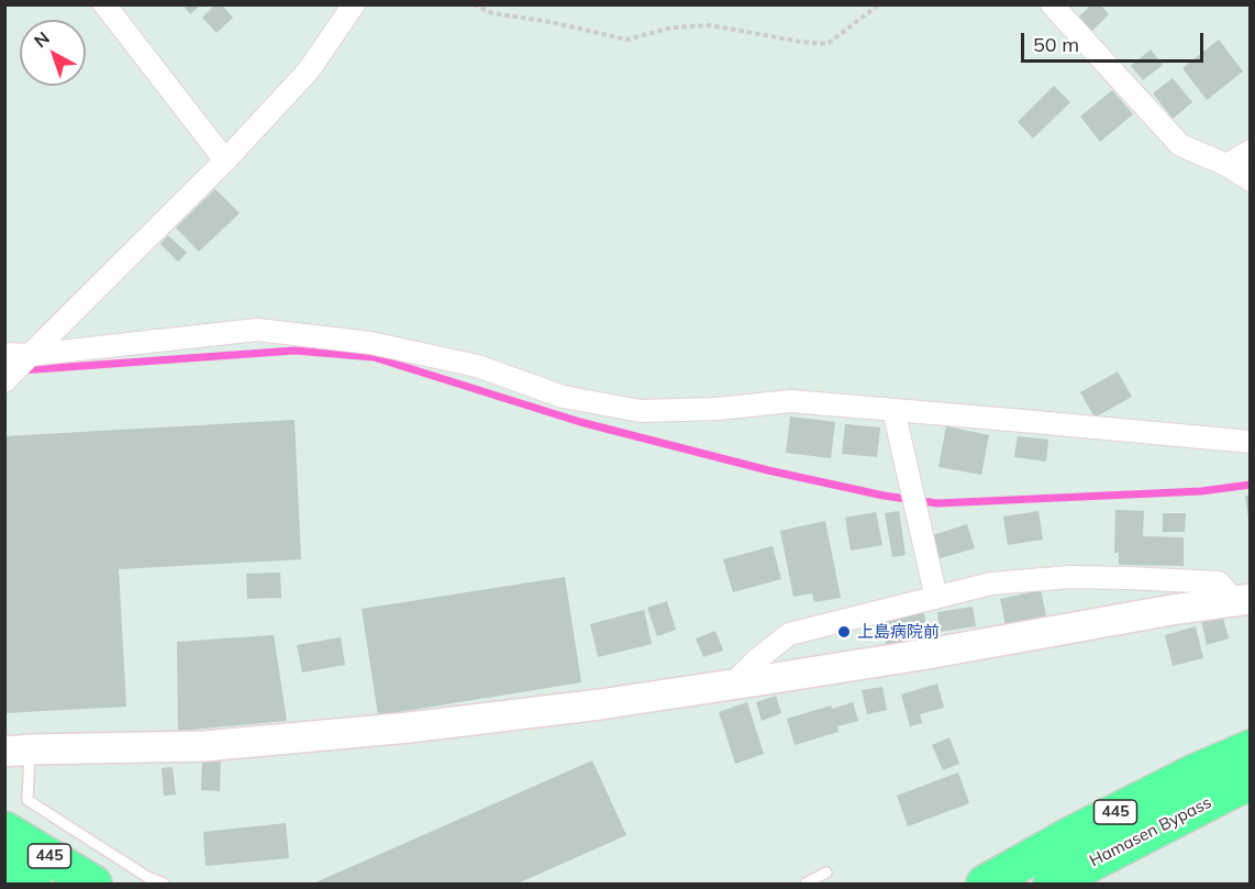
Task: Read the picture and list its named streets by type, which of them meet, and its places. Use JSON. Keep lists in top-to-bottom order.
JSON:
{
  "streets": {
    "highway": ["445", "Hamasen Bypass"]
  },
  "places": ["上島病院前"],
  "scale_bar": "50 m",
  "north": "top left"
}
